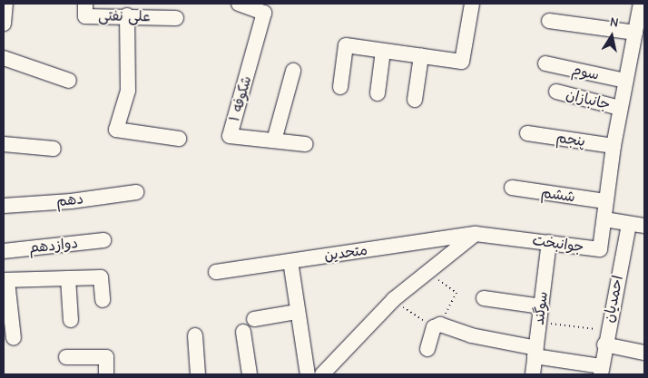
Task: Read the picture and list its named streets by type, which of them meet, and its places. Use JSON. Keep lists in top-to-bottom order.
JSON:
{
  "streets": {
    "street": [
      "علی نفتی",
      "سوم",
      "شکوفه ۱",
      "جانبازان",
      "پنجم",
      "ششم",
      "دهم",
      "جوانبخت",
      "دوازدهم",
      "متحدین",
      "احمدیان",
      "سوگند"
    ]
  },
  "crossings": [
    ["سوم", "جوانبخت"],
    ["جانبازان", "جوانبخت"],
    ["پنجم", "جوانبخت"],
    ["ششم", "جوانبخت"],
    ["جوانبخت", "متحدین"],
    ["جوانبخت", "سوگند"]
  ],
  "north": "top"
}
